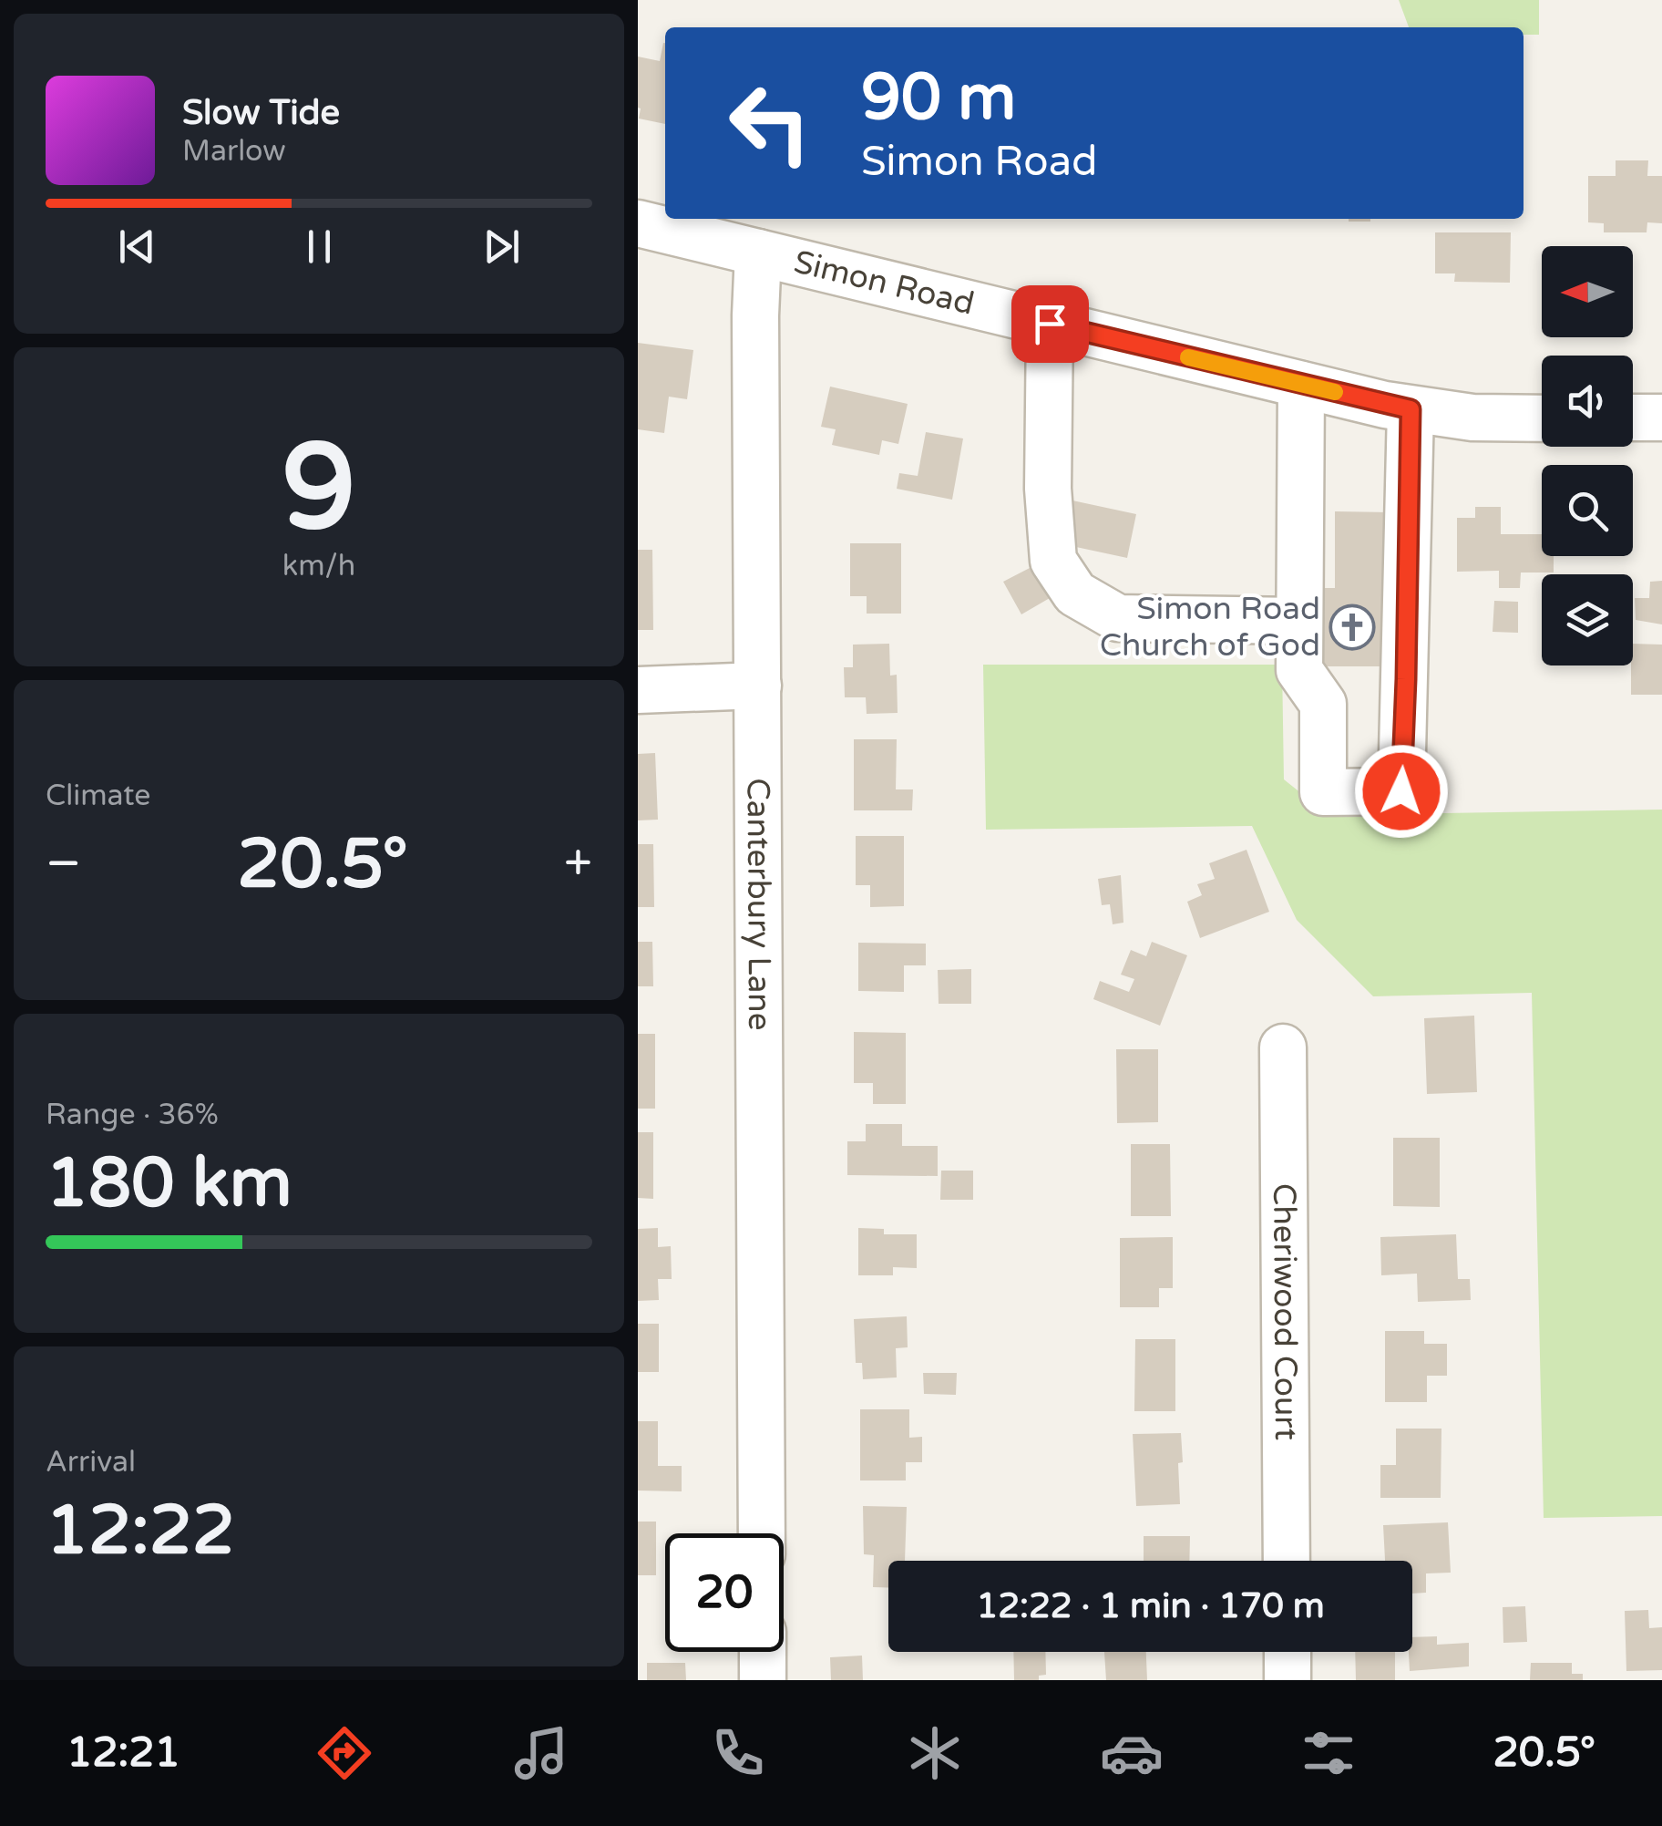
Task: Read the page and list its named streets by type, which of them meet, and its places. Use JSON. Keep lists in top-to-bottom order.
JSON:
{
  "streets": {
    "street": ["Simon Road", "Canterbury Lane", "Cheriwood Court"]
  },
  "crossings": [
    ["Simon Road", "Canterbury Lane"]
  ],
  "places": {
    "church": ["Simon Road Church of God"]
  },
  "north": "left",
  "page": {
    "turn": ["90 m", "Simon Road"],
    "song": ["Slow Tide", "Marlow"],
    "tile": [
      ["9", "km/h"],
      "Climate",
      ["Range · 36%", "180 km"],
      ["Arrival", "12:22"]
    ],
    "heat": ["−", "20.5°", "+"],
    "limit": "20",
    "trip": "12:22 · 1 min · 170 m",
    "tabs": ["12:21", "20.5°"]
  }
}
